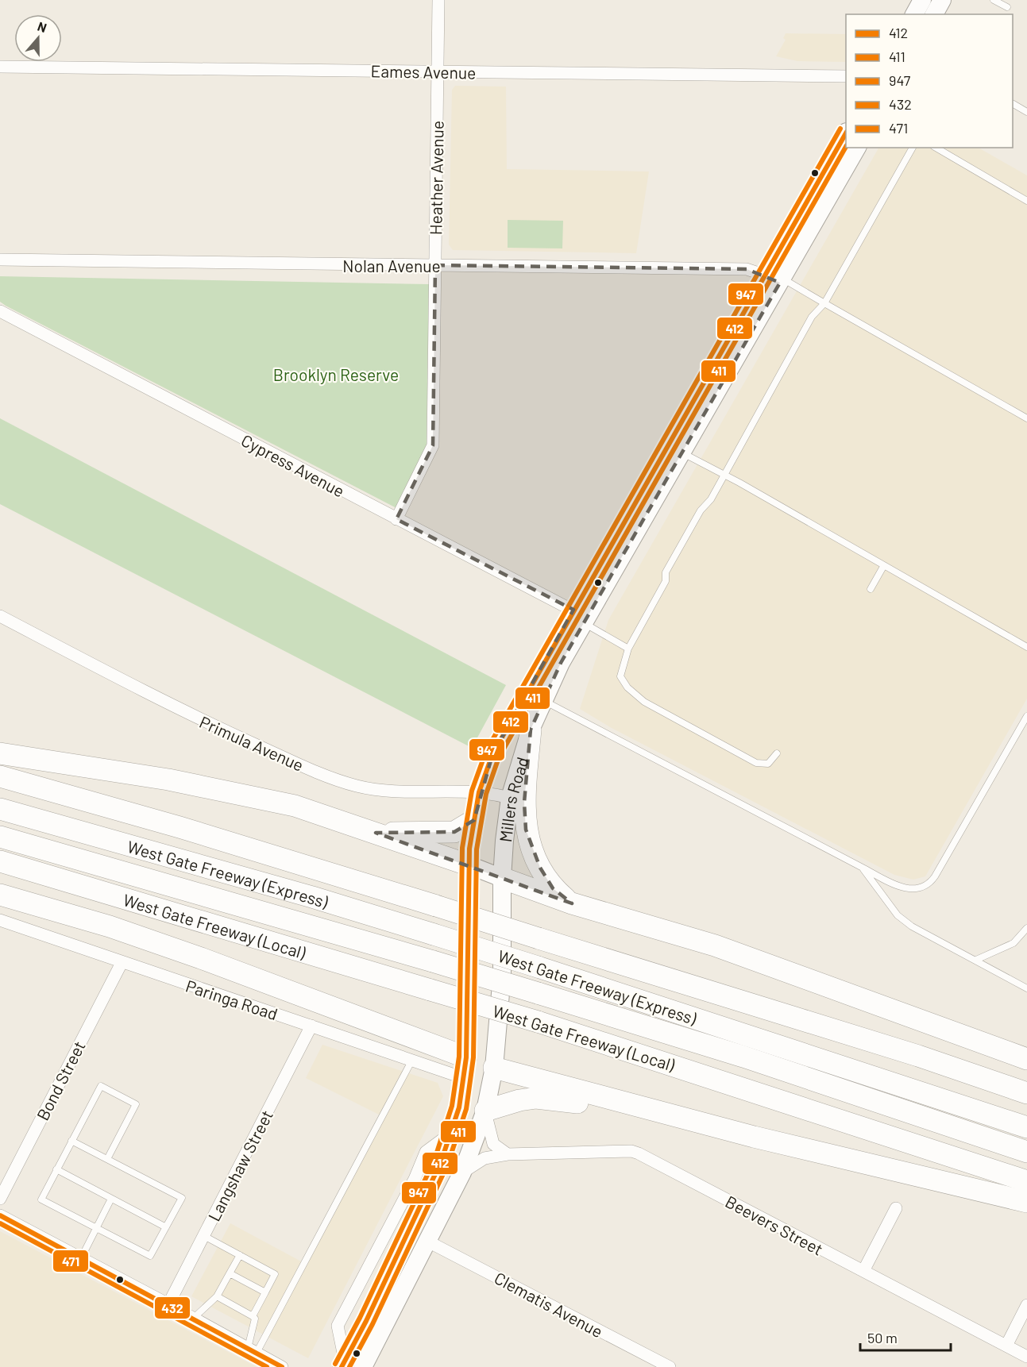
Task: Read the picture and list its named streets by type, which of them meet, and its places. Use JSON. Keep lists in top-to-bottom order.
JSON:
{
  "streets": {
    "highway": ["West Gate Freeway (Express)", "West Gate Freeway (Local)"],
    "main road": ["Millers Road"],
    "street": [
      "Eames Avenue",
      "Heather Avenue",
      "Nolan Avenue",
      "Cypress Avenue",
      "Primula Avenue",
      "Paringa Road",
      "Bond Street",
      "Langshaw Street",
      "Beevers Street",
      "Clematis Avenue"
    ]
  },
  "crossings": [
    ["Eames Avenue", "Heather Avenue"],
    ["Heather Avenue", "Nolan Avenue"],
    ["Heather Avenue", "Cypress Avenue"],
    ["Nolan Avenue", "Millers Road"],
    ["Cypress Avenue", "Millers Road"],
    ["Primula Avenue", "Millers Road"],
    ["Millers Road", "Paringa Road"],
    ["Millers Road", "Beevers Street"],
    ["Millers Road", "Clematis Avenue"],
    ["Paringa Road", "Bond Street"],
    ["Paringa Road", "Langshaw Street"]
  ],
  "parks": ["Brooklyn Reserve"],
  "lines": [
    "transit line 947",
    "transit line 412",
    "transit line 411",
    "transit line 432",
    "transit line 471"
  ],
  "legend": [
    "412",
    "411",
    "947",
    "432",
    "471"
  ],
  "scale_bar": "50 m",
  "north": "top"
}
